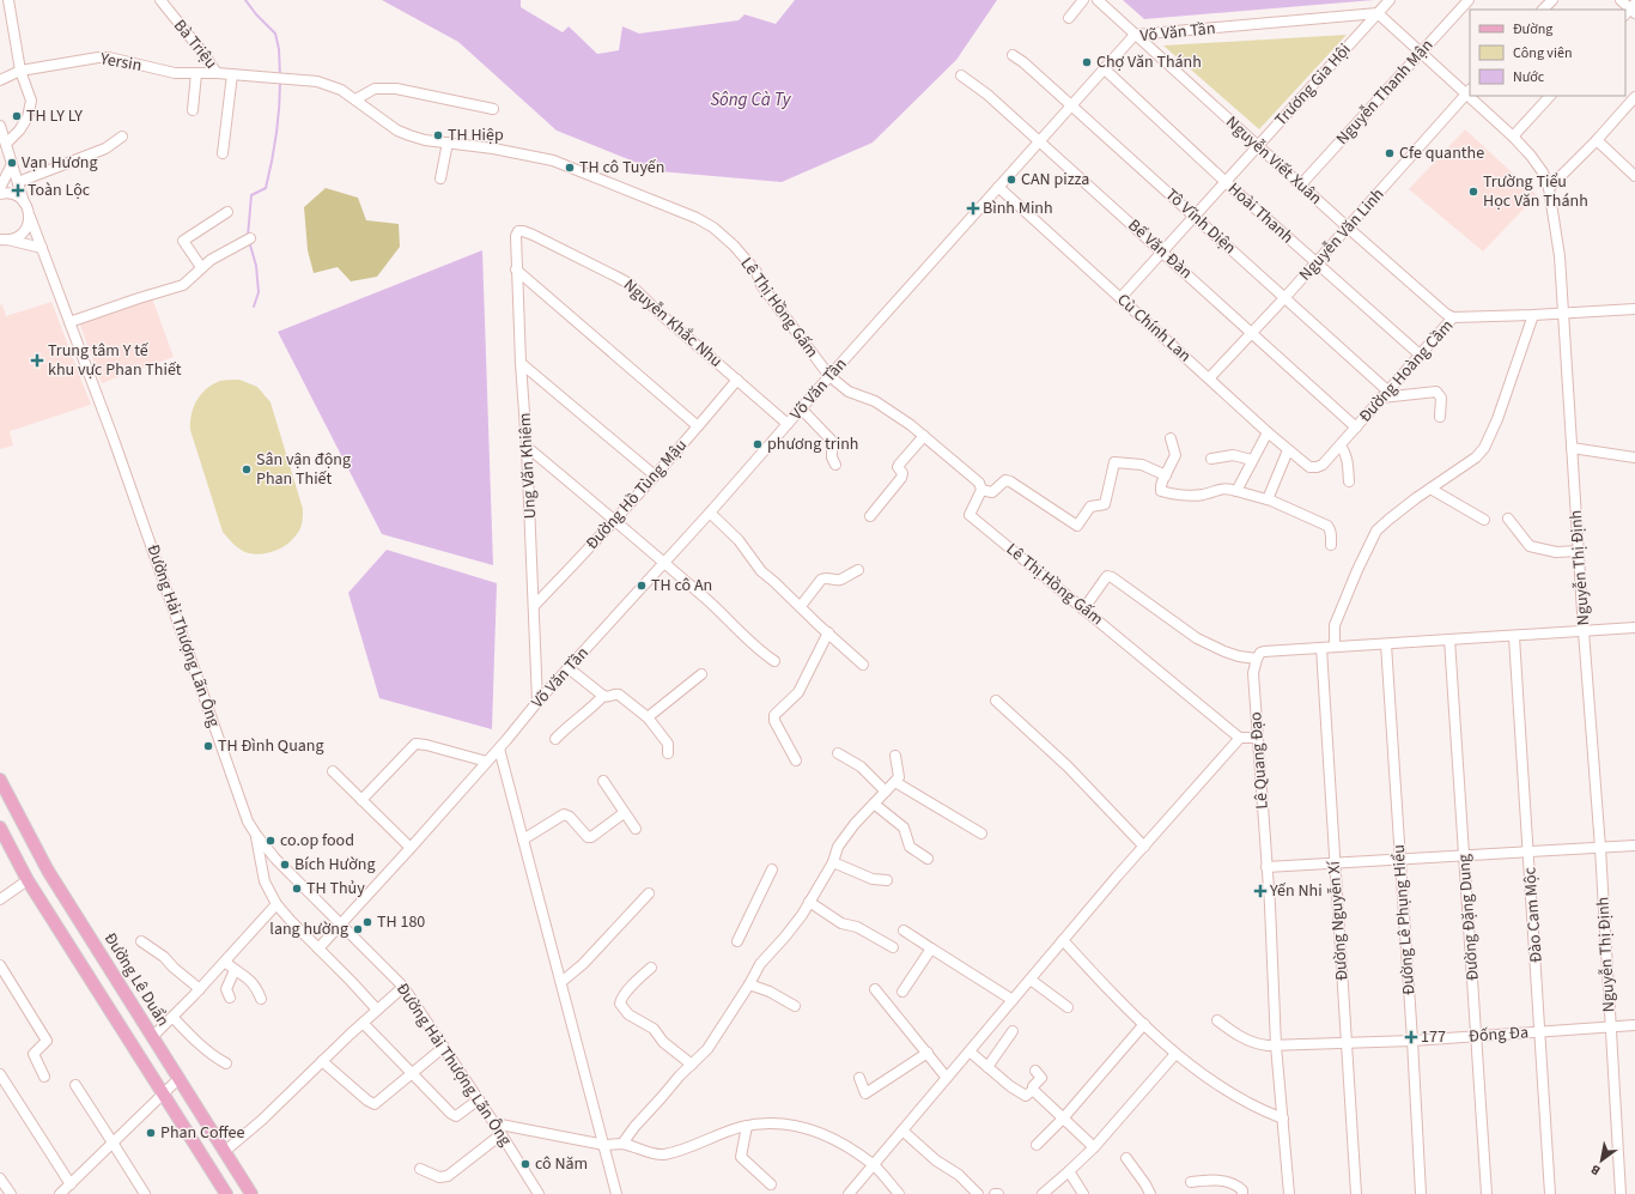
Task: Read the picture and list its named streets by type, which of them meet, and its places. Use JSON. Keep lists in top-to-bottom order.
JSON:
{
  "streets": {
    "main road": ["Đường Lê Duẩn"],
    "street": [
      "Võ Văn Tần",
      "Bà Triệu",
      "Yersin",
      "Trương Gia Hội",
      "Nguyễn Thanh Mận",
      "Nguyễn Viết Xuân",
      "Hoài Thanh",
      "Tô Vĩnh Diện",
      "Nguyễn Văn Linh",
      "Bế Văn Đàn",
      "Lê Thị Hồng Gấm",
      "Nguyễn Khắc Nhu",
      "Cù Chính Lan",
      "Đường Hoàng Cầm",
      "Ung Văn Khiêm",
      "Đường Hồ Tùng Mậu",
      "Nguyễn Thị Định",
      "Đường Hải Thượng Lãn Ông",
      "Lê Quang Đạo",
      "Đào Cam Mộc",
      "Đường Đặng Dung",
      "Đường Lê Phụng Hiểu",
      "Đường Nguyễn Xí",
      "Đống Đa"
    ]
  },
  "crossings": [
    ["Võ Văn Tần", "Trương Gia Hội"],
    ["Võ Văn Tần", "Nguyễn Viết Xuân"],
    ["Võ Văn Tần", "Hoài Thanh"],
    ["Võ Văn Tần", "Tô Vĩnh Diện"],
    ["Võ Văn Tần", "Bế Văn Đàn"],
    ["Võ Văn Tần", "Lê Thị Hồng Gấm"],
    ["Võ Văn Tần", "Nguyễn Khắc Nhu"],
    ["Võ Văn Tần", "Cù Chính Lan"],
    ["Võ Văn Tần", "Ung Văn Khiêm"],
    ["Võ Văn Tần", "Nguyễn Thị Định"],
    ["Võ Văn Tần", "Đường Hải Thượng Lãn Ông"],
    ["Bà Triệu", "Yersin"],
    ["Bà Triệu", "Lê Thị Hồng Gấm"],
    ["Trương Gia Hội", "Nguyễn Viết Xuân"],
    ["Trương Gia Hội", "Hoài Thanh"],
    ["Trương Gia Hội", "Tô Vĩnh Diện"],
    ["Trương Gia Hội", "Bế Văn Đàn"],
    ["Trương Gia Hội", "Cù Chính Lan"],
    ["Trương Gia Hội", "Nguyễn Thị Định"],
    ["Nguyễn Thanh Mận", "Nguyễn Viết Xuân"],
    ["Nguyễn Thanh Mận", "Nguyễn Thị Định"],
    ["Nguyễn Viết Xuân", "Nguyễn Văn Linh"],
    ["Nguyễn Viết Xuân", "Đường Hoàng Cầm"],
    ["Hoài Thanh", "Nguyễn Văn Linh"],
    ["Hoài Thanh", "Đường Hoàng Cầm"],
    ["Tô Vĩnh Diện", "Nguyễn Văn Linh"],
    ["Tô Vĩnh Diện", "Đường Hoàng Cầm"],
    ["Nguyễn Văn Linh", "Bế Văn Đàn"],
    ["Nguyễn Văn Linh", "Cù Chính Lan"],
    ["Nguyễn Văn Linh", "Nguyễn Thị Định"],
    ["Bế Văn Đàn", "Đường Hoàng Cầm"],
    ["Nguyễn Khắc Nhu", "Ung Văn Khiêm"],
    ["Nguyễn Khắc Nhu", "Đường Hồ Tùng Mậu"],
    ["Cù Chính Lan", "Đường Hoàng Cầm"],
    ["Đường Hoàng Cầm", "Nguyễn Thị Định"],
    ["Ung Văn Khiêm", "Đường Hồ Tùng Mậu"],
    ["Nguyễn Thị Định", "Đống Đa"],
    ["Lê Quang Đạo", "Đống Đa"],
    ["Đào Cam Mộc", "Đống Đa"],
    ["Đường Đặng Dung", "Đống Đa"],
    ["Đường Lê Phụng Hiểu", "Đống Đa"],
    ["Đường Nguyễn Xí", "Đống Đa"]
  ],
  "water": ["Sông Cà Ty"],
  "places": {
    "other": [
      "Chợ Văn Thánh",
      "TH LY LY",
      "TH Hiệp",
      "Cfe quanthe",
      "Vạn Hương",
      "TH cô Tuyến",
      "CAN pizza",
      "Trường Tiểu Học Văn Thánh",
      "phương trinh",
      "Sân vận động Phan Thiết",
      "TH cô An",
      "TH Đình Quang",
      "co.op food",
      "Bích Hường",
      "TH Thủy",
      "TH 180",
      "lang hường",
      "Phan Coffee",
      "cô Năm"
    ],
    "health": [
      "Toàn Lộc",
      "Bình Minh",
      "Trung tâm Y tế khu vực Phan Thiết",
      "Yến Nhi",
      "177"
    ]
  },
  "legend": ["Đường", "Công viên", "Nước"],
  "north": "bottom left"
}
